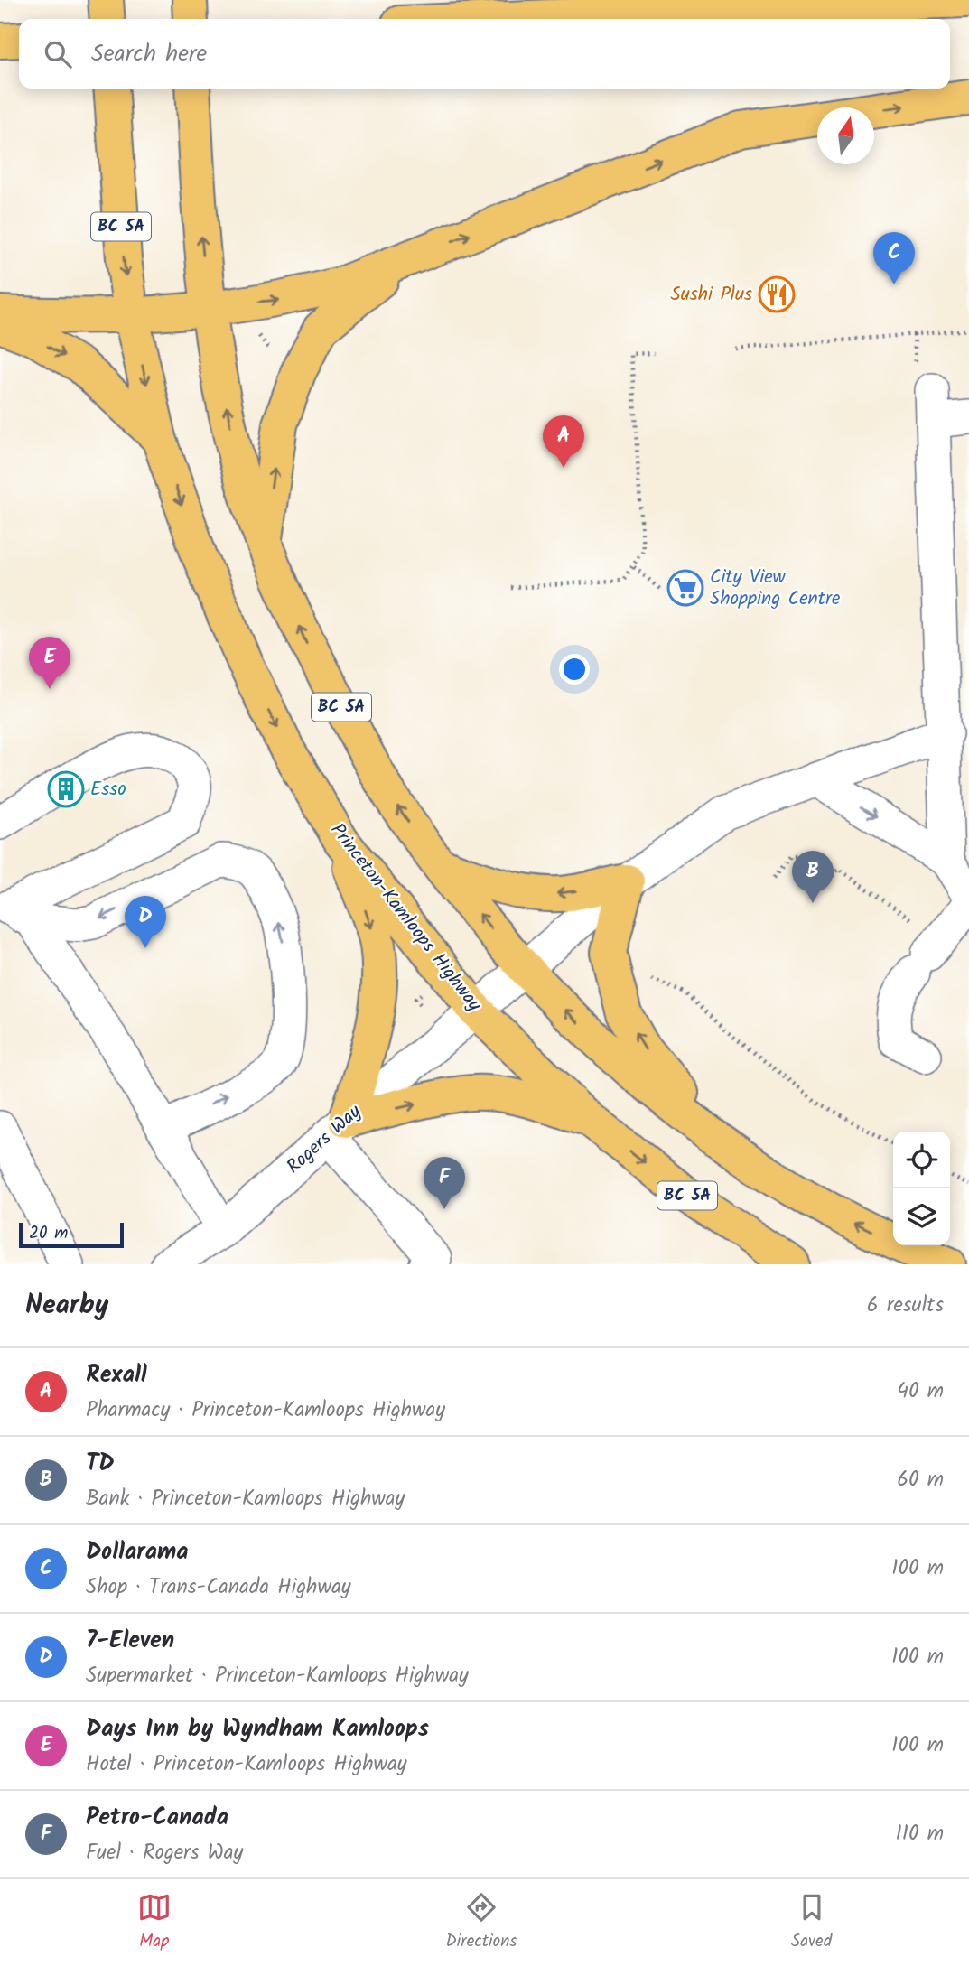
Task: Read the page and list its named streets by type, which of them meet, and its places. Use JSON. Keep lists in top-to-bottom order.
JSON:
{
  "streets": {
    "main road": ["BC 5A", "Princeton-Kamloops Highway"],
    "street": ["Rogers Way"]
  },
  "crossings": [
    ["BC 5A", "Rogers Way"],
    ["Princeton-Kamloops Highway", "Rogers Way"]
  ],
  "places": {
    "restaurant": ["Sushi Plus"],
    "supermarket": ["City View Shopping Centre"],
    "building": ["Esso"]
  },
  "scale_bar": "20 m",
  "north": "top",
  "page": {
    "search": "Search here",
    "pins": [
      "C",
      "A",
      "E",
      "B",
      "D",
      "F"
    ],
    "scale": "20 m",
    "heading": ["Nearby", "6 results"],
    "list": [
      {
        "mark": "A",
        "name": "Rexall",
        "note": "Pharmacy · Princeton-Kamloops Highway",
        "value": "40 m"
      },
      {
        "mark": "B",
        "name": "TD",
        "note": "Bank · Princeton-Kamloops Highway",
        "value": "60 m"
      },
      {
        "mark": "C",
        "name": "Dollarama",
        "note": "Shop · Trans-Canada Highway",
        "value": "100 m"
      },
      {
        "mark": "D",
        "name": "7-Eleven",
        "note": "Supermarket · Princeton-Kamloops Highway",
        "value": "100 m"
      },
      {
        "mark": "E",
        "name": "Days Inn by Wyndham Kamloops",
        "note": "Hotel · Princeton-Kamloops Highway",
        "value": "100 m"
      },
      {
        "mark": "F",
        "name": "Petro-Canada",
        "note": "Fuel · Rogers Way",
        "value": "110 m"
      }
    ],
    "nav": ["Map", "Directions", "Saved"]
  }
}
